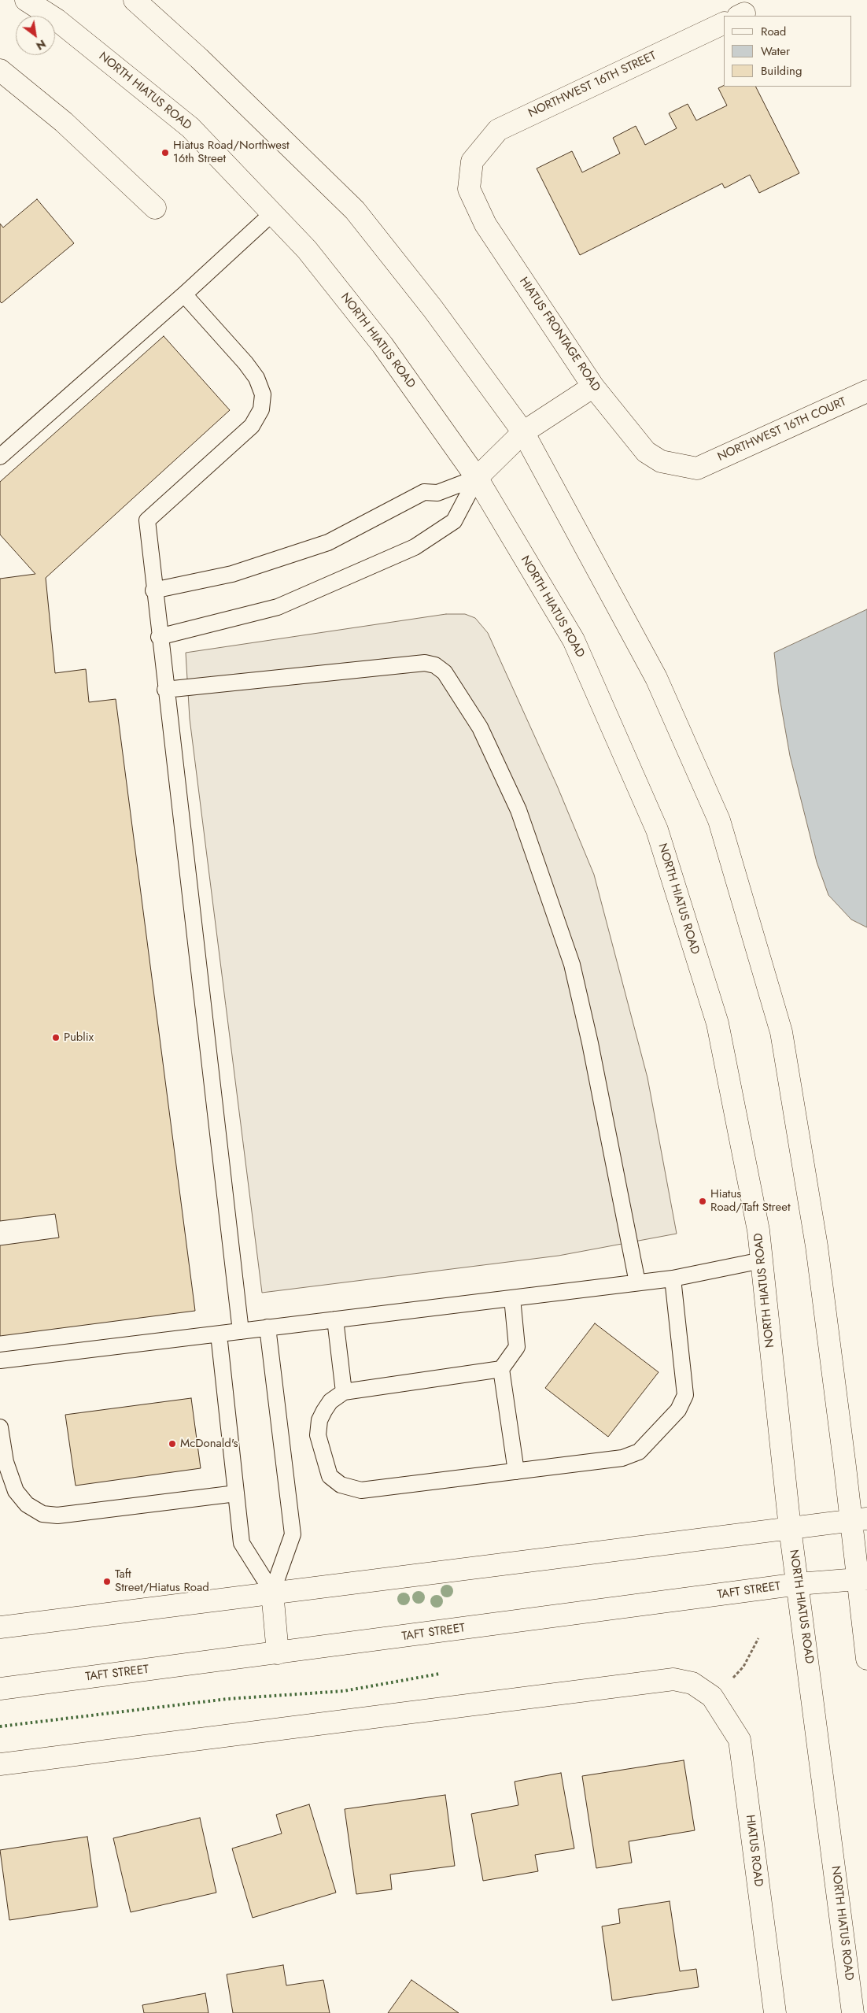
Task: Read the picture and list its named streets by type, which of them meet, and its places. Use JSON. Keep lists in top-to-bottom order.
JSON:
{
  "streets": {
    "main road": [
      "NORTHWEST 16TH STREET",
      "NORTH HIATUS ROAD",
      "HIATUS FRONTAGE ROAD",
      "NORTHWEST 16TH COURT",
      "TAFT STREET",
      "HIATUS ROAD"
    ]
  },
  "crossings": [
    ["NORTHWEST 16TH STREET", "HIATUS FRONTAGE ROAD"],
    ["NORTH HIATUS ROAD", "TAFT STREET"],
    ["HIATUS FRONTAGE ROAD", "NORTHWEST 16TH COURT"]
  ],
  "places": [
    "Hiatus Road/Northwest 16th Street",
    "Publix",
    "Hiatus Road/Taft Street",
    "McDonald's",
    "Taft Street/Hiatus Road"
  ],
  "legend": ["Road", "Water", "Building"],
  "north": "bottom right"
}
